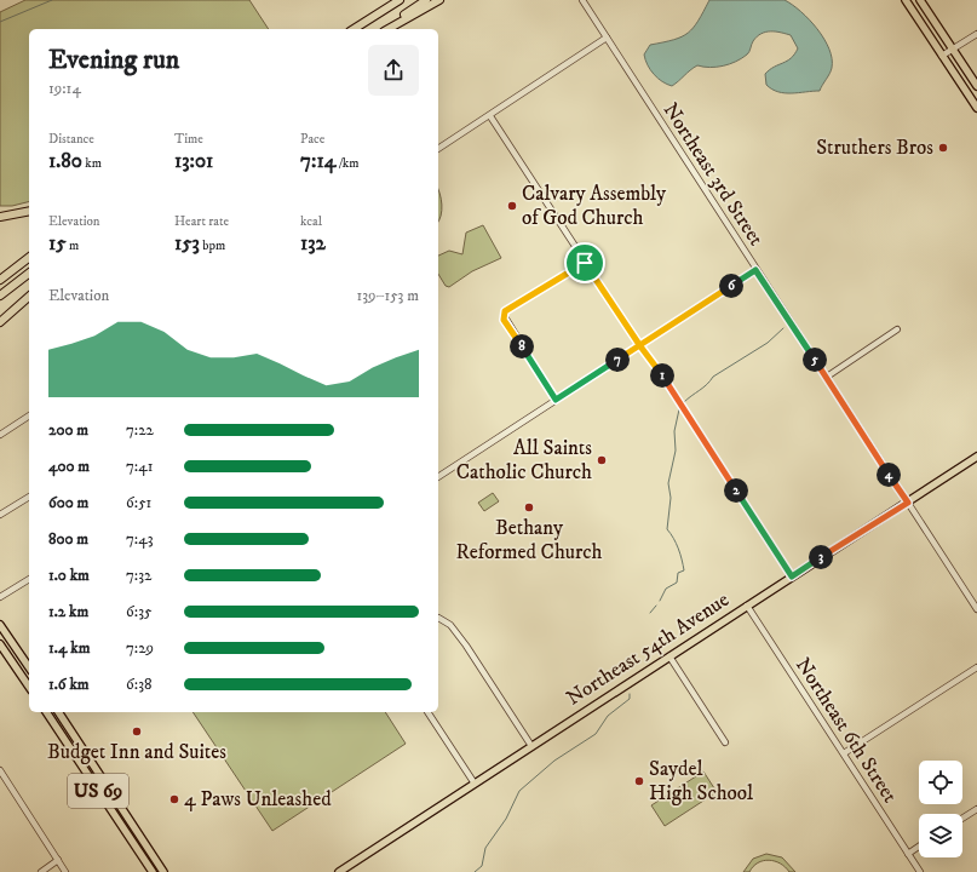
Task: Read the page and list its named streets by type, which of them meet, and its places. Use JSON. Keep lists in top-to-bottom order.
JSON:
{
  "streets": {
    "main road": ["Northeast 54th Avenue", "US 69"],
    "street": ["Northeast 3rd Street", "Northeast 6th Street"]
  },
  "crossings": [
    ["Northeast 3rd Street", "Northeast 54th Avenue"],
    ["Northeast 54th Avenue", "Northeast 6th Street"]
  ],
  "places": [
    "Struthers Bros",
    "Calvary Assembly of God Church",
    "All Saints Catholic Church",
    "Bethany Reformed Church",
    "Budget Inn and Suites",
    "Saydel High School",
    "4 Paws Unleashed"
  ],
  "page": {
    "heading": ["Evening run", "19:14"],
    "stats": [
      ["Distance", "1.80 km"],
      ["Time", "13:01"],
      ["Pace", "7:14 /km"],
      ["Elevation", "15 m"],
      ["Heart rate", "153 bpm"],
      ["kcal", "132"]
    ],
    "pins": [
      "6",
      "8",
      "5",
      "7",
      "1",
      "4",
      "2",
      "3"
    ],
    "chart": ["Elevation", "139–153 m"],
    "list": [
      {
        "name": "200 m",
        "note": "7:22"
      },
      {
        "name": "400 m",
        "note": "7:41"
      },
      {
        "name": "600 m",
        "note": "6:51"
      },
      {
        "name": "800 m",
        "note": "7:43"
      },
      {
        "name": "1.0 km",
        "note": "7:32"
      },
      {
        "name": "1.2 km",
        "note": "6:35"
      },
      {
        "name": "1.4 km",
        "note": "7:29"
      },
      {
        "name": "1.6 km",
        "note": "6:38"
      }
    ]
  }
}
